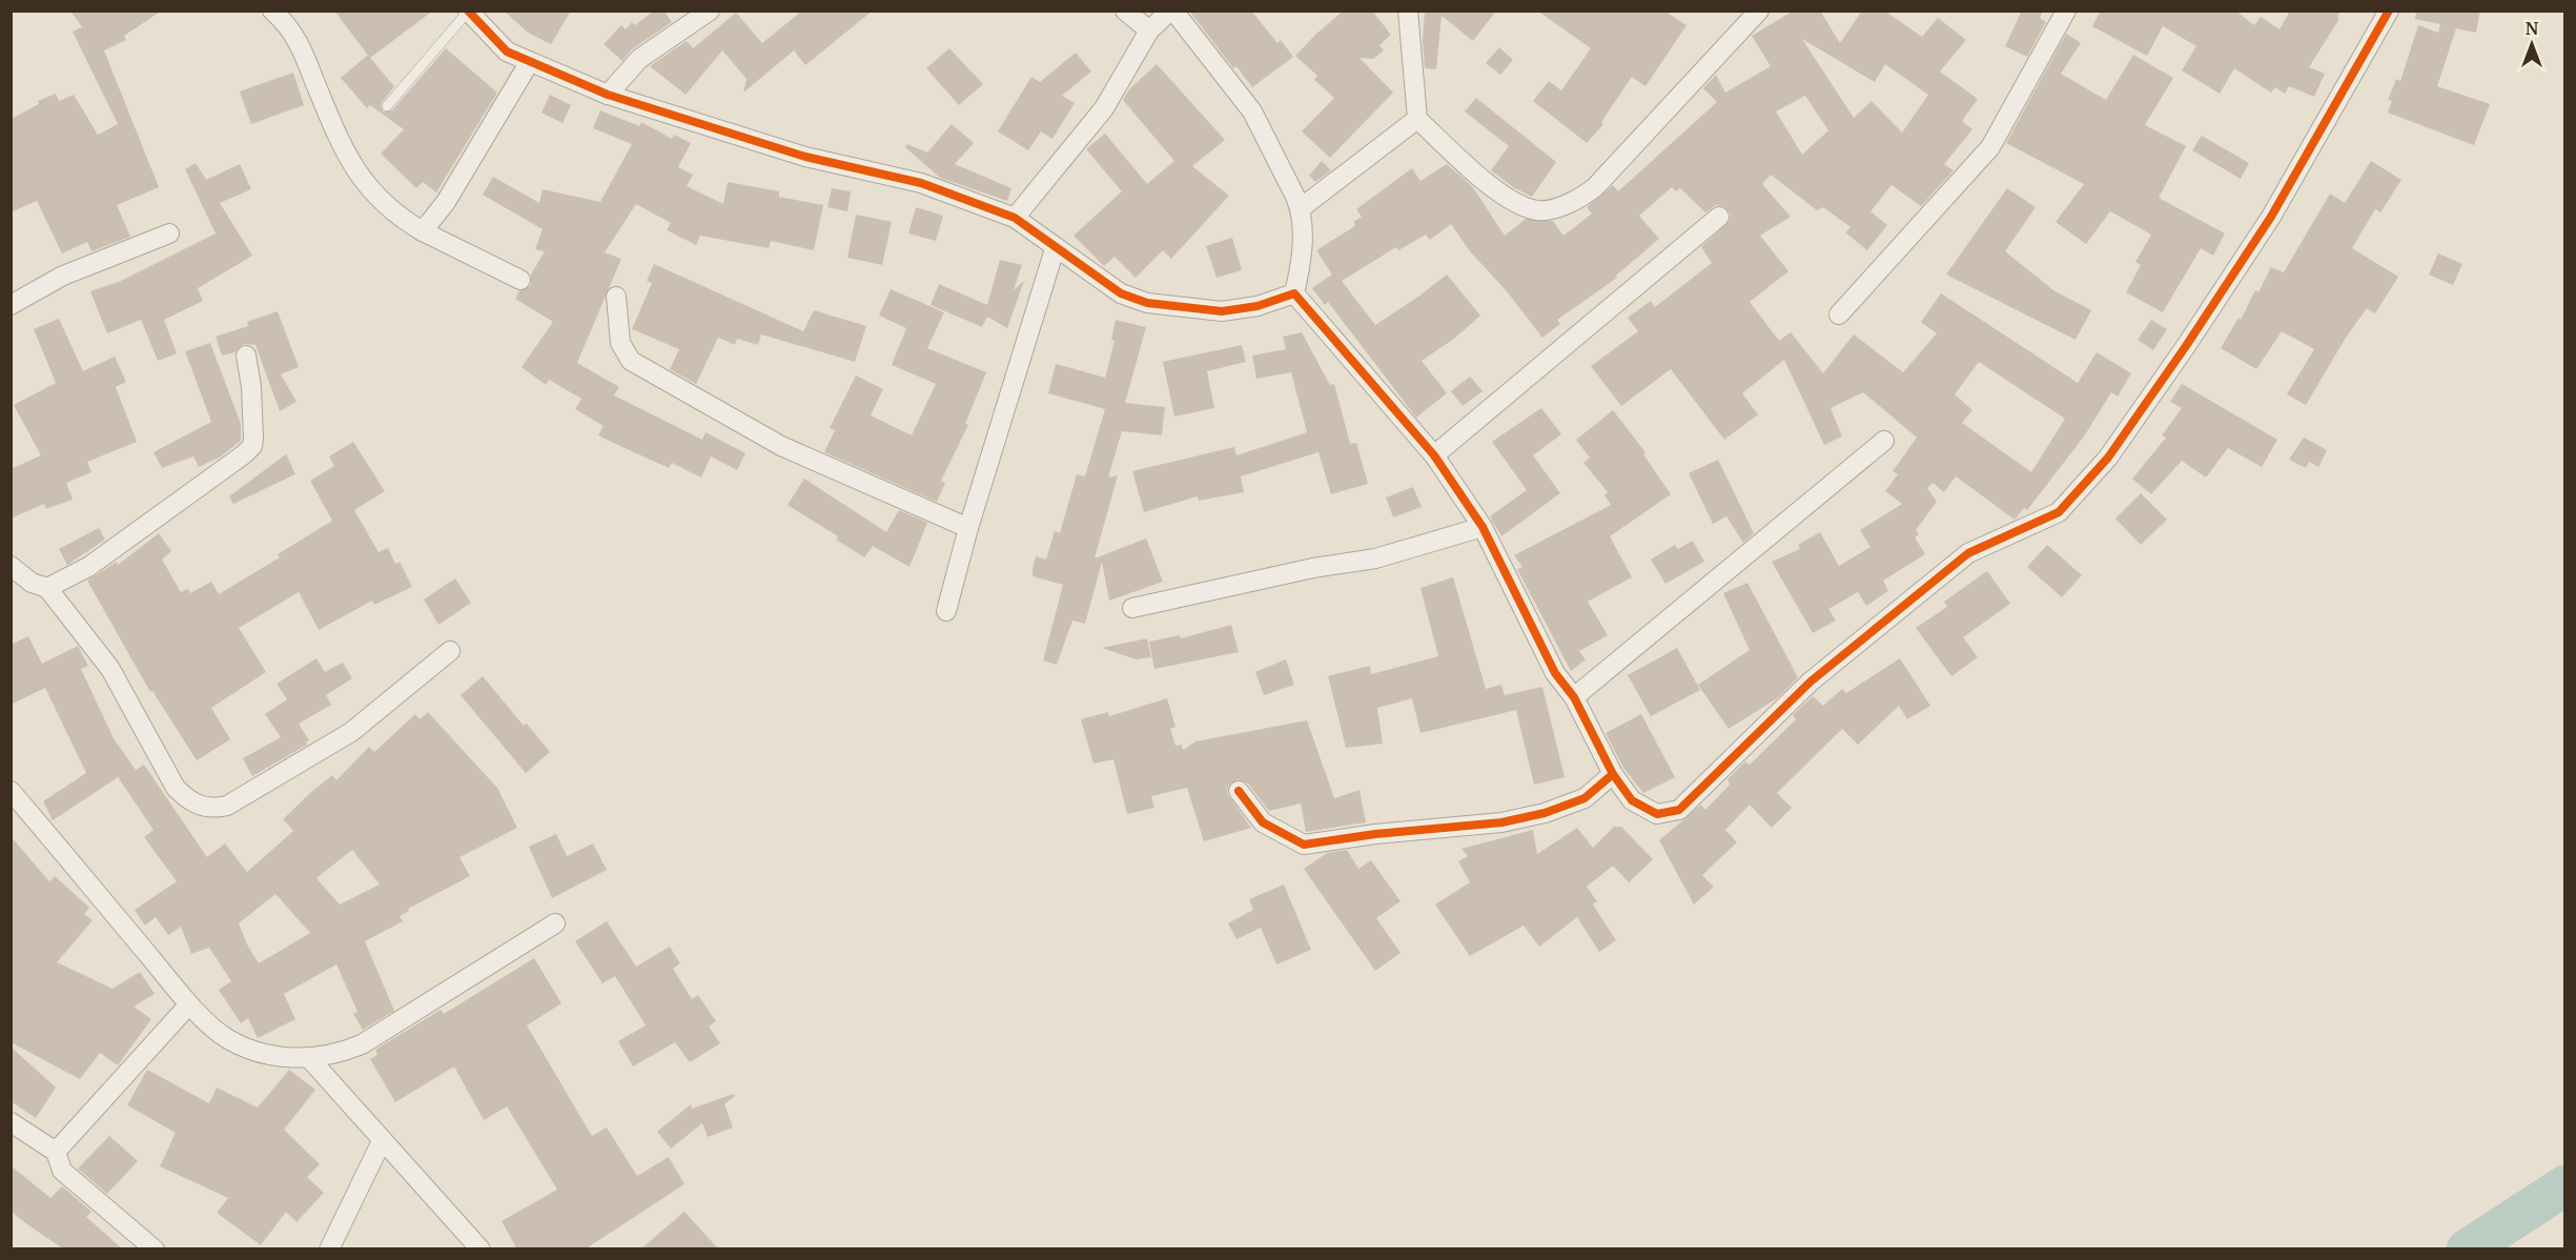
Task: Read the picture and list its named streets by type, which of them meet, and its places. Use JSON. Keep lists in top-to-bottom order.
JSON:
{
  "north": "top"
}
